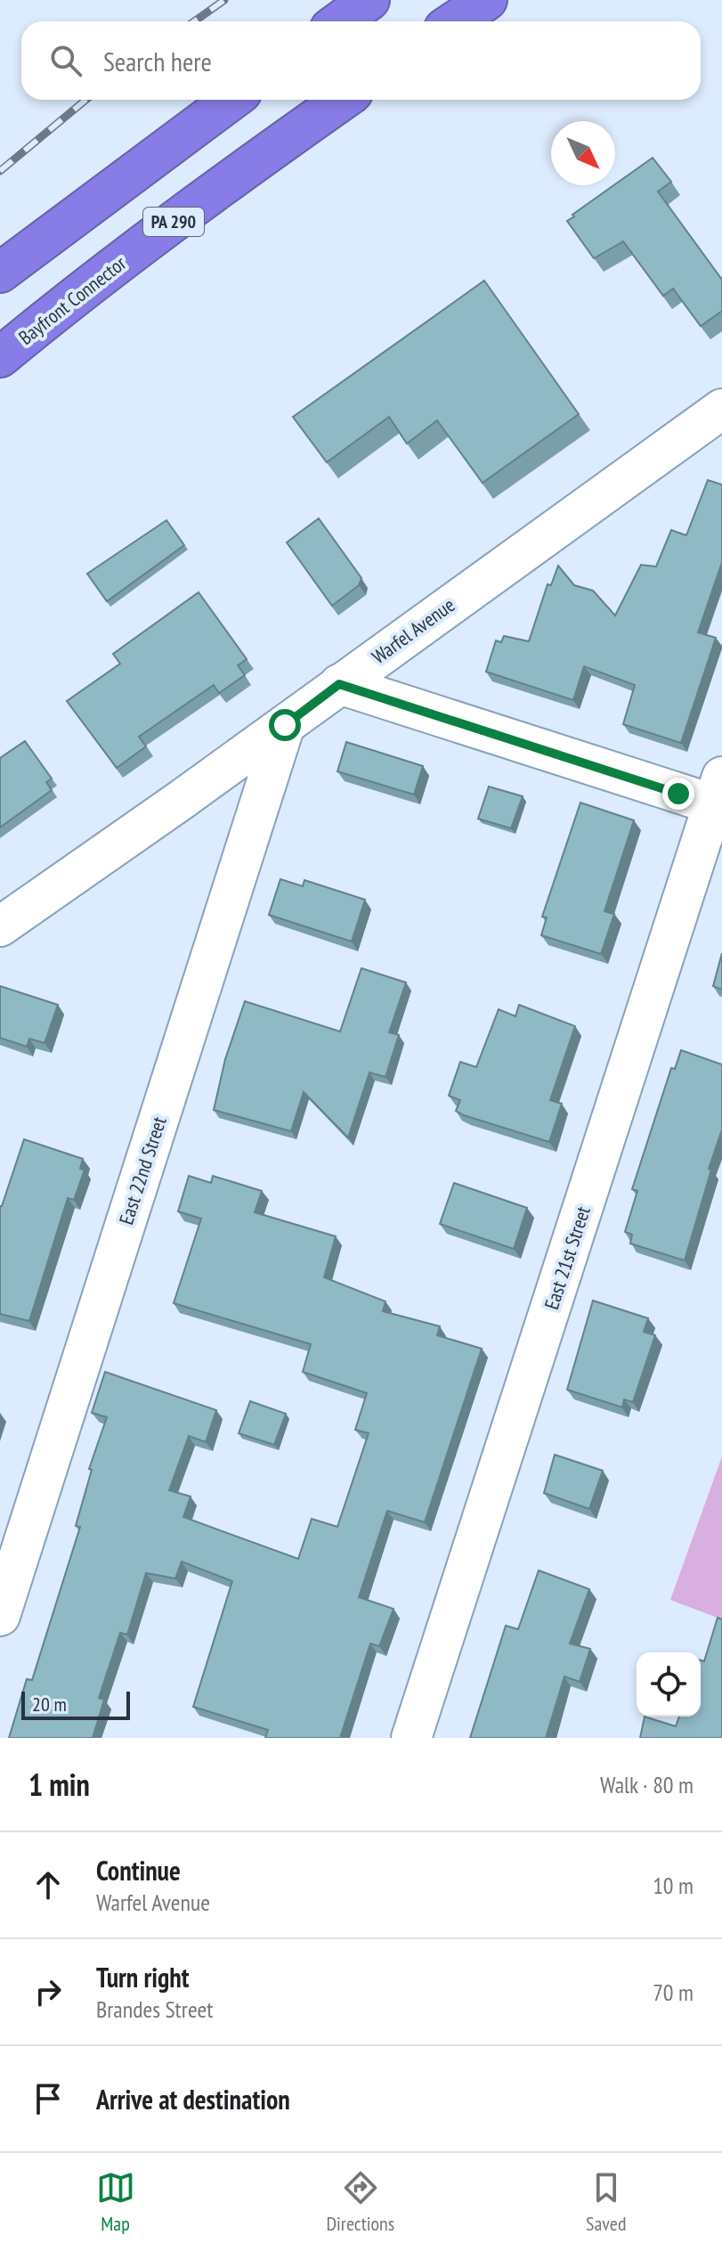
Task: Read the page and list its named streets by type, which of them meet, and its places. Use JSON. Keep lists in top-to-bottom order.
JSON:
{
  "streets": {
    "highway": ["PA 290", "Bayfront Connector"],
    "street": ["Warfel Avenue", "East 22nd Street", "East 21st Street"]
  },
  "crossings": [
    ["Warfel Avenue", "East 22nd Street"]
  ],
  "scale_bar": "20 m",
  "north": "bottom right",
  "page": {
    "search": "Search here",
    "scale": "20 m",
    "heading": ["1 min", "Walk · 80 m"],
    "list": [
      ["Continue", "Warfel Avenue", "10 m"],
      ["Turn right", "Brandes Street", "70 m"],
      "Arrive at destination"
    ],
    "nav": ["Map", "Directions", "Saved"]
  }
}
